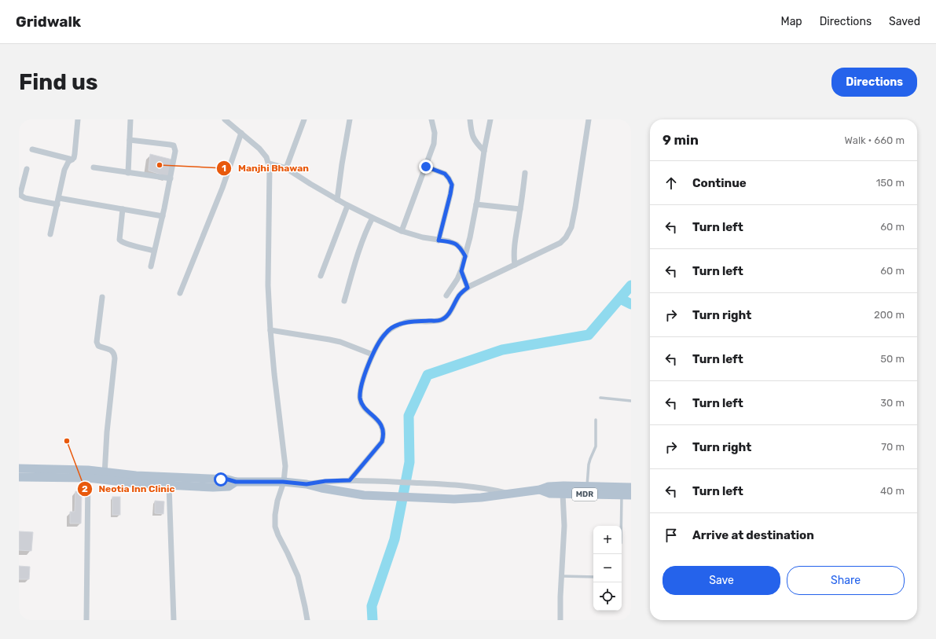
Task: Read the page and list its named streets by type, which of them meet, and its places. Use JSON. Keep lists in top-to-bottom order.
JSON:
{
  "streets": {
    "main road": ["MDR"]
  },
  "places": ["Manjhi Bhawan", "Neotia Inn Clinic"],
  "page": {
    "header": "Gridwalk",
    "nav": ["Map", "Directions", "Saved"],
    "buttons": [
      "Directions",
      ["Save", "Share"]
    ],
    "title": "Find us",
    "heading": ["9 min", "Walk · 660 m"],
    "list": [
      ["Continue", "150 m"],
      ["Turn left", "60 m"],
      ["Turn left", "60 m"],
      ["Turn right", "200 m"],
      ["Turn left", "50 m"],
      ["Turn left", "30 m"],
      ["Turn right", "70 m"],
      ["Turn left", "40 m"],
      "Arrive at destination"
    ],
    "map_buttons": ["+", "−"]
  }
}
